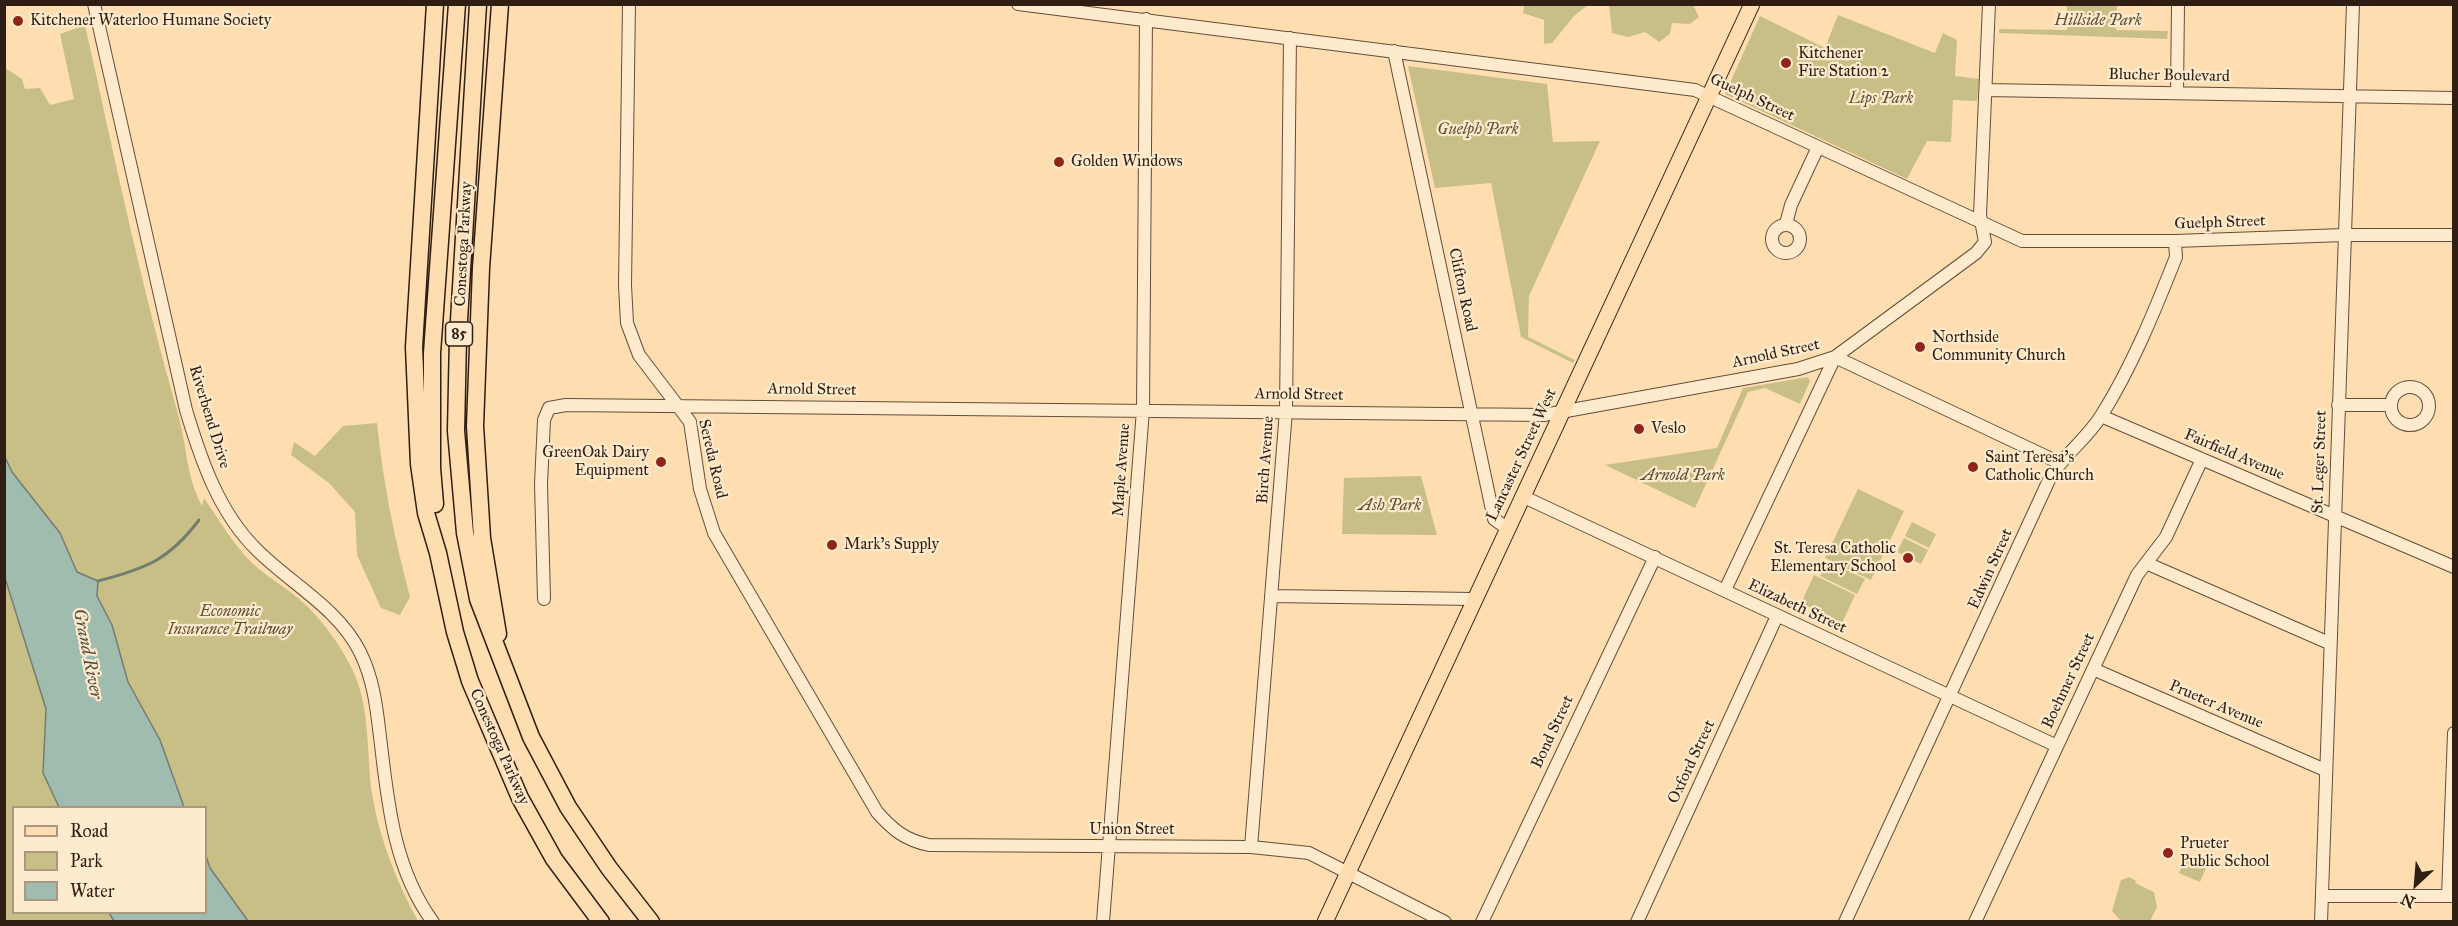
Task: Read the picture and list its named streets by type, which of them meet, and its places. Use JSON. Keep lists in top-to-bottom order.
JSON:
{
  "streets": {
    "highway": ["Conestoga Parkway", "85"],
    "main road": ["Lancaster Street West"],
    "street": [
      "Blucher Boulevard",
      "Guelph Street",
      "Clifton Road",
      "Arnold Street",
      "Riverbend Drive",
      "Fairfield Avenue",
      "Sereda Road",
      "Birch Avenue",
      "St. Leger Street",
      "Maple Avenue",
      "Edwin Street",
      "Elizabeth Street",
      "Boehmer Street",
      "Prueter Avenue",
      "Bond Street",
      "Oxford Street",
      "Union Street"
    ]
  },
  "crossings": [
    ["Blucher Boulevard", "Arnold Street"],
    ["Blucher Boulevard", "St. Leger Street"],
    ["Guelph Street", "Clifton Road"],
    ["Guelph Street", "Arnold Street"],
    ["Guelph Street", "Lancaster Street West"],
    ["Guelph Street", "Birch Avenue"],
    ["Guelph Street", "St. Leger Street"],
    ["Guelph Street", "Maple Avenue"],
    ["Guelph Street", "Edwin Street"],
    ["Clifton Road", "Arnold Street"],
    ["Clifton Road", "Lancaster Street West"],
    ["Arnold Street", "Lancaster Street West"],
    ["Arnold Street", "Sereda Road"],
    ["Arnold Street", "Birch Avenue"],
    ["Arnold Street", "Maple Avenue"],
    ["Lancaster Street West", "Elizabeth Street"],
    ["Lancaster Street West", "Union Street"],
    ["Fairfield Avenue", "St. Leger Street"],
    ["Fairfield Avenue", "Edwin Street"],
    ["Fairfield Avenue", "Boehmer Street"],
    ["Sereda Road", "Union Street"],
    ["Birch Avenue", "Union Street"],
    ["St. Leger Street", "Prueter Avenue"],
    ["Maple Avenue", "Union Street"],
    ["Edwin Street", "Elizabeth Street"],
    ["Elizabeth Street", "Boehmer Street"],
    ["Elizabeth Street", "Bond Street"],
    ["Elizabeth Street", "Oxford Street"],
    ["Boehmer Street", "Prueter Avenue"]
  ],
  "water": ["Grand River"],
  "parks": [
    "Hillside Park",
    "Lips Park",
    "Guelph Park",
    "Arnold Park",
    "Ash Park",
    "Economic Insurance Trailway"
  ],
  "places": [
    "Kitchener Waterloo Humane Society",
    "Kitchener Fire Station 2",
    "Golden Windows",
    "Northside Community Church",
    "Veslo",
    "GreenOak Dairy Equipment",
    "Saint Teresa's Catholic Church",
    "Mark's Supply",
    "St. Teresa Catholic Elementary School",
    "Prueter Public School"
  ],
  "legend": ["Road", "Park", "Water"],
  "north": "bottom left"
}
